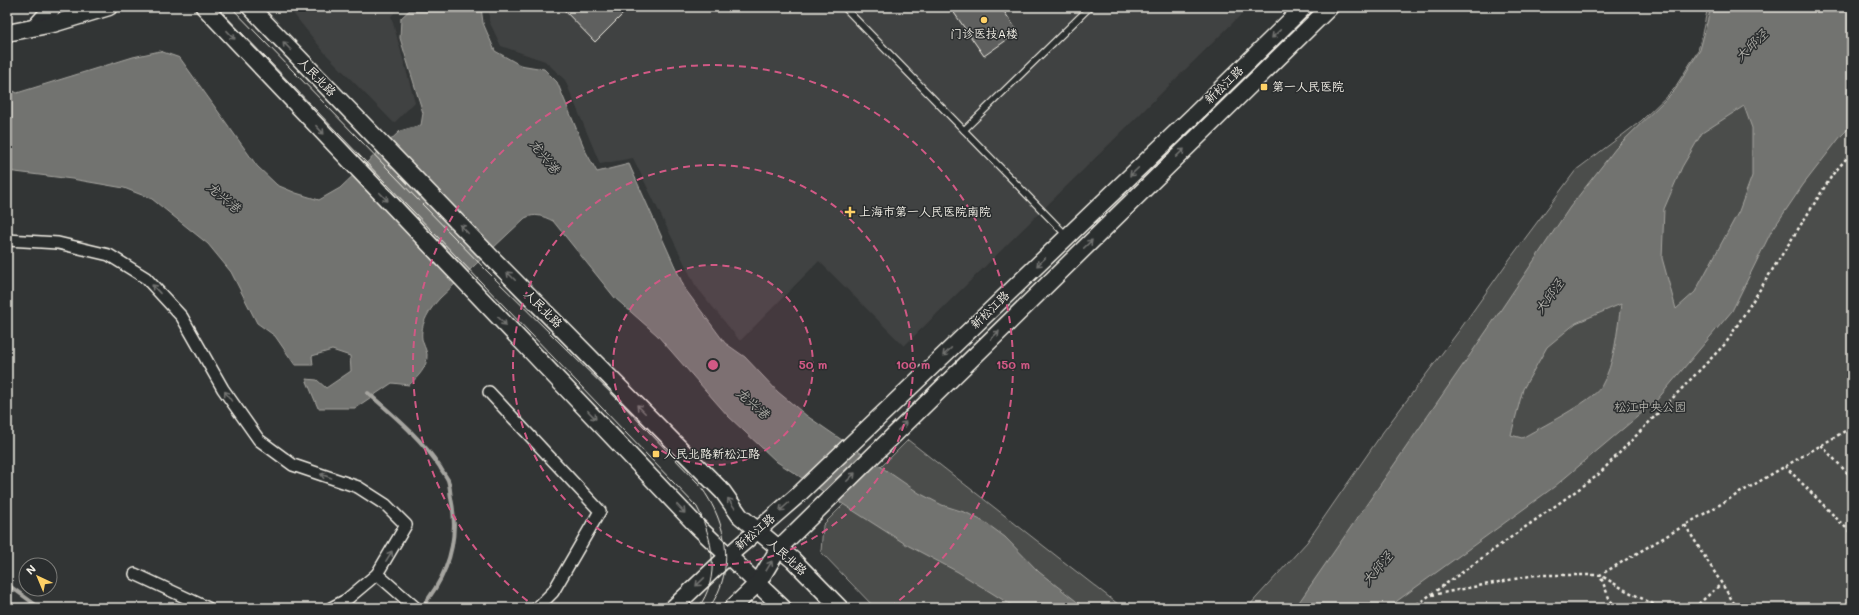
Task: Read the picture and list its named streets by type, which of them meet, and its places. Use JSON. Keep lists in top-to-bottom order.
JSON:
{
  "streets": {
    "main road": ["人民北路", "新松江路"]
  },
  "crossings": [
    ["人民北路", "新松江路"]
  ],
  "water": ["大邱泾", "龙兴港"],
  "parks": ["松江中央公园"],
  "places": {
    "other": ["门诊医技A楼"],
    "transit": ["第一人民医院", "人民北路新松江路"],
    "health": ["上海市第一人民医院南院"]
  },
  "north": "top left",
  "rings": ["50 m", "100 m", "150 m"]
}
